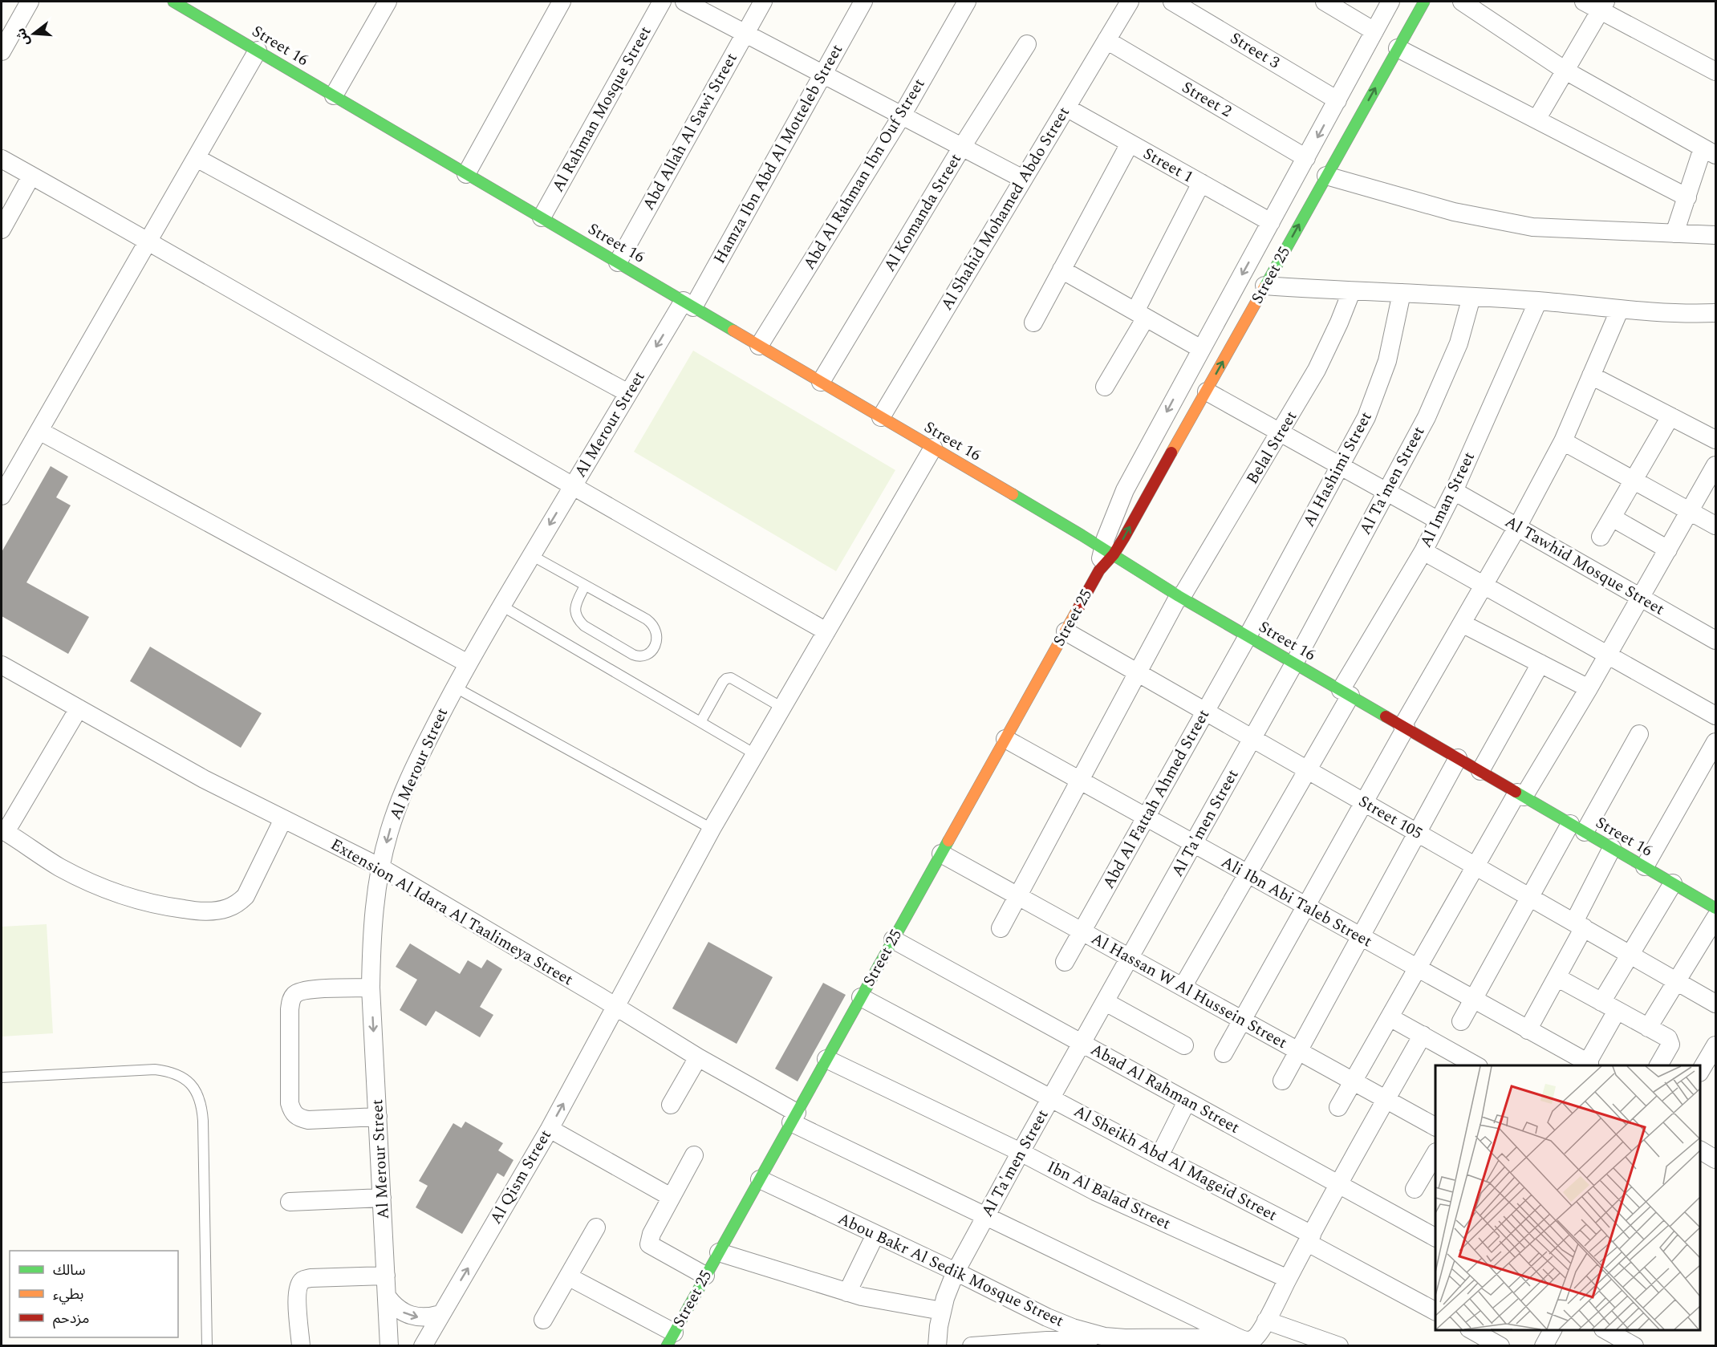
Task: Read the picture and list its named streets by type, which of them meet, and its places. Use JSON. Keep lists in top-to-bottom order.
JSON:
{
  "streets": {
    "street": [
      "Street 16",
      "Street 3",
      "Street 2",
      "Al Rahman Mosque Street",
      "Abd Allah Al Sawi Street",
      "Hamza Ibn Abd Al Motteleb Street",
      "Street 1",
      "Abd Al Rahman Ibn Ouf Street",
      "Al Shahid Mohamed Abdo Street",
      "Al Komanda Street",
      "Street 25",
      "Al Merour Street",
      "Belal Street",
      "Al Hashimi Street",
      "Al Ta'men Street",
      "Al Iman Street",
      "Al Tawhid Mosque Street",
      "Abd Al Fattah Ahmed Street",
      "Street 105",
      "Ali Ibn Abi Taleb Street",
      "Extension Al Idara Al Taalimeya Street",
      "Al Hassan W Al Hussein Street",
      "Abad Al Rahman Street",
      "Al Sheikh Abd Al Mageid Street",
      "Al Qism Street",
      "Ibn Al Balad Street",
      "Abou Bakr Al Sedik Mosque Street"
    ]
  },
  "crossings": [
    ["Street 16", "Al Rahman Mosque Street"],
    ["Street 16", "Abd Allah Al Sawi Street"],
    ["Street 16", "Hamza Ibn Abd Al Motteleb Street"],
    ["Street 16", "Abd Al Rahman Ibn Ouf Street"],
    ["Street 16", "Al Shahid Mohamed Abdo Street"],
    ["Street 16", "Al Komanda Street"],
    ["Street 16", "Street 25"],
    ["Street 16", "Al Merour Street"],
    ["Street 16", "Belal Street"],
    ["Street 16", "Al Hashimi Street"],
    ["Street 16", "Al Ta'men Street"],
    ["Street 16", "Al Iman Street"],
    ["Street 16", "Abd Al Fattah Ahmed Street"],
    ["Street 16", "Al Qism Street"],
    ["Street 3", "Street 25"],
    ["Street 2", "Al Shahid Mohamed Abdo Street"],
    ["Street 2", "Street 25"],
    ["Hamza Ibn Abd Al Motteleb Street", "Al Merour Street"],
    ["Street 1", "Al Shahid Mohamed Abdo Street"],
    ["Street 1", "Street 25"],
    ["Street 25", "Street 105"],
    ["Street 25", "Ali Ibn Abi Taleb Street"],
    ["Street 25", "Extension Al Idara Al Taalimeya Street"],
    ["Street 25", "Al Hassan W Al Hussein Street"],
    ["Street 25", "Abad Al Rahman Street"],
    ["Street 25", "Al Sheikh Abd Al Mageid Street"],
    ["Street 25", "Ibn Al Balad Street"],
    ["Street 25", "Abou Bakr Al Sedik Mosque Street"],
    ["Al Merour Street", "Extension Al Idara Al Taalimeya Street"],
    ["Belal Street", "Street 105"],
    ["Belal Street", "Ali Ibn Abi Taleb Street"],
    ["Belal Street", "Al Hassan W Al Hussein Street"],
    ["Al Hashimi Street", "Abd Al Fattah Ahmed Street"],
    ["Al Ta'men Street", "Street 105"],
    ["Al Ta'men Street", "Ali Ibn Abi Taleb Street"],
    ["Al Ta'men Street", "Extension Al Idara Al Taalimeya Street"],
    ["Al Ta'men Street", "Al Hassan W Al Hussein Street"],
    ["Al Ta'men Street", "Abad Al Rahman Street"],
    ["Al Ta'men Street", "Al Sheikh Abd Al Mageid Street"],
    ["Al Ta'men Street", "Ibn Al Balad Street"],
    ["Al Ta'men Street", "Abou Bakr Al Sedik Mosque Street"],
    ["Al Iman Street", "Al Tawhid Mosque Street"],
    ["Al Iman Street", "Street 105"],
    ["Al Iman Street", "Ali Ibn Abi Taleb Street"],
    ["Al Iman Street", "Al Hassan W Al Hussein Street"],
    ["Abd Al Fattah Ahmed Street", "Street 105"],
    ["Abd Al Fattah Ahmed Street", "Ali Ibn Abi Taleb Street"],
    ["Abd Al Fattah Ahmed Street", "Al Hassan W Al Hussein Street"],
    ["Extension Al Idara Al Taalimeya Street", "Al Qism Street"],
    ["Extension Al Idara Al Taalimeya Street", "Abou Bakr Al Sedik Mosque Street"]
  ],
  "one_way": ["Al Merour Street"],
  "legend": ["سالك", "بطيء", "مزدحم"],
  "north": "left"
}
